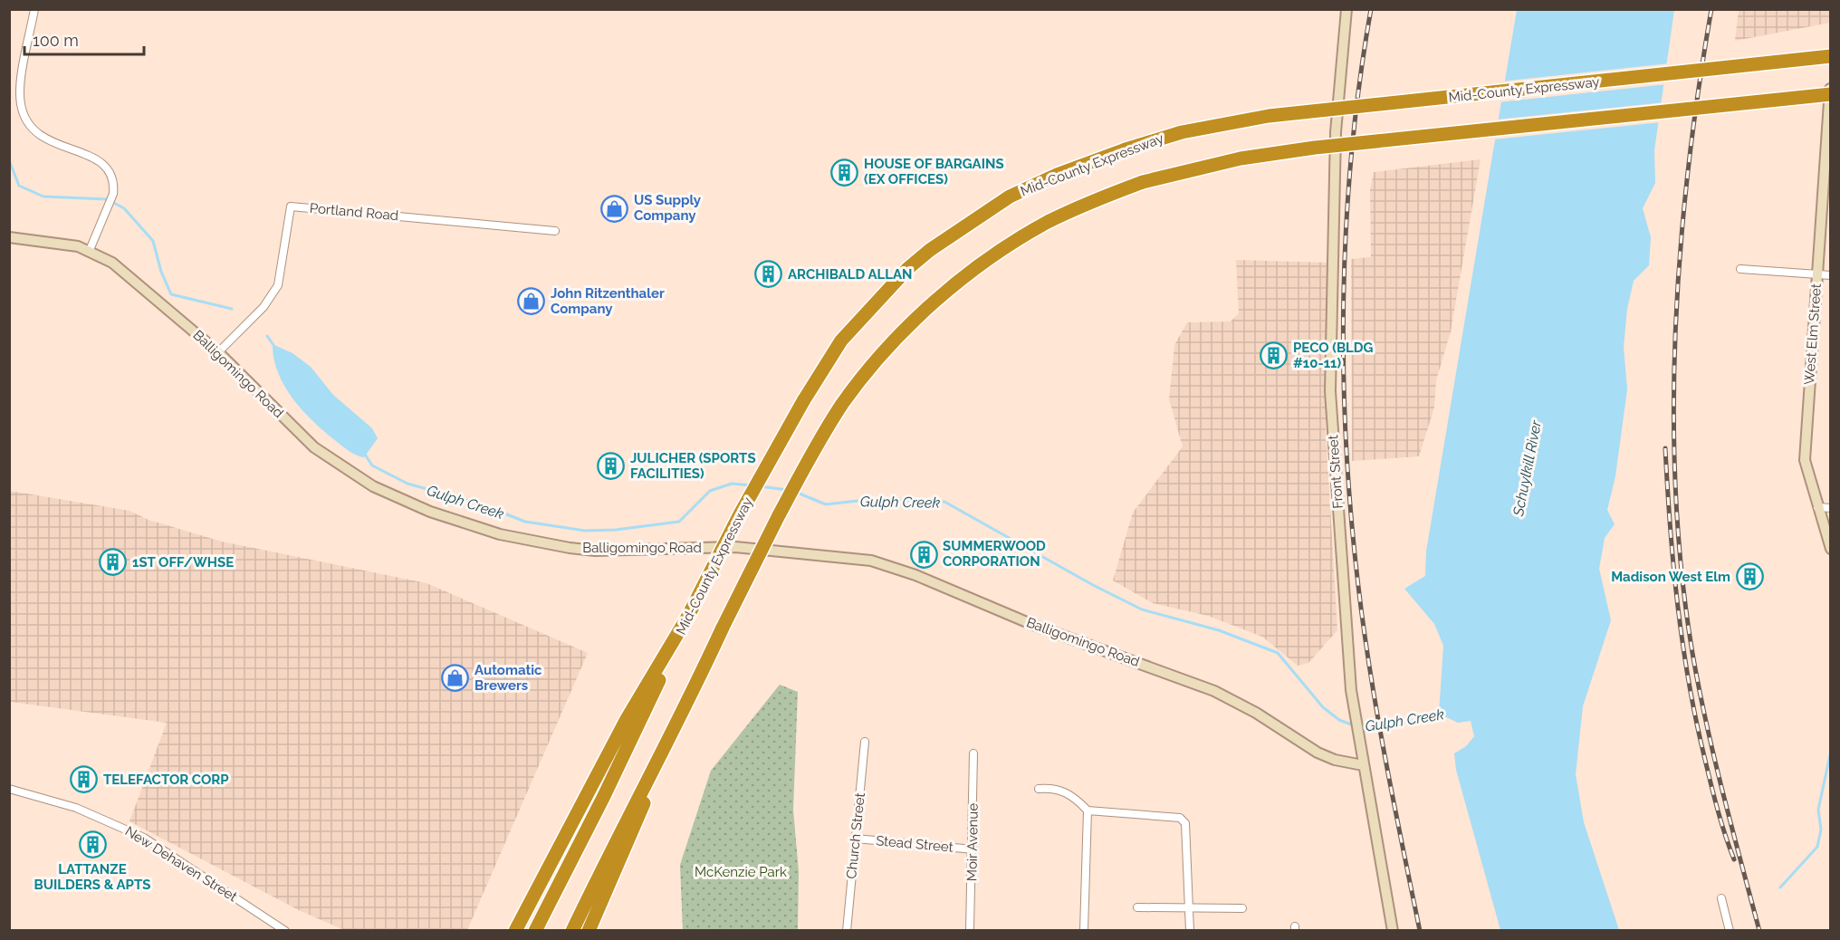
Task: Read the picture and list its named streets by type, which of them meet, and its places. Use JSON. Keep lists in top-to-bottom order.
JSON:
{
  "streets": {
    "highway": ["Mid-County Expressway"],
    "street": [
      "Portland Road",
      "West Elm Street",
      "Balligomingo Road",
      "Front Street",
      "Church Street",
      "Moir Avenue",
      "Stead Street",
      "New Dehaven Street"
    ]
  },
  "crossings": [
    ["Portland Road", "Balligomingo Road"],
    ["Balligomingo Road", "Front Street"],
    ["Church Street", "Stead Street"],
    ["Moir Avenue", "Stead Street"]
  ],
  "water": ["Schuylkill River", "Gulph Creek"],
  "parks": ["McKenzie Park"],
  "places": {
    "building": [
      "HOUSE OF BARGAINS (EX OFFICES)",
      "ARCHIBALD ALLAN",
      "PECO (BLDG #10-11)",
      "JULICHER (SPORTS FACILITIES)",
      "SUMMERWOOD CORPORATION",
      "1ST OFF/WHSE",
      "Madison West Elm",
      "TELEFACTOR CORP",
      "LATTANZE BUILDERS & APTS"
    ],
    "shop": ["US Supply Company", "John Ritzenthaler Company", "Automatic Brewers"]
  },
  "scale_bar": "100 m"
}
